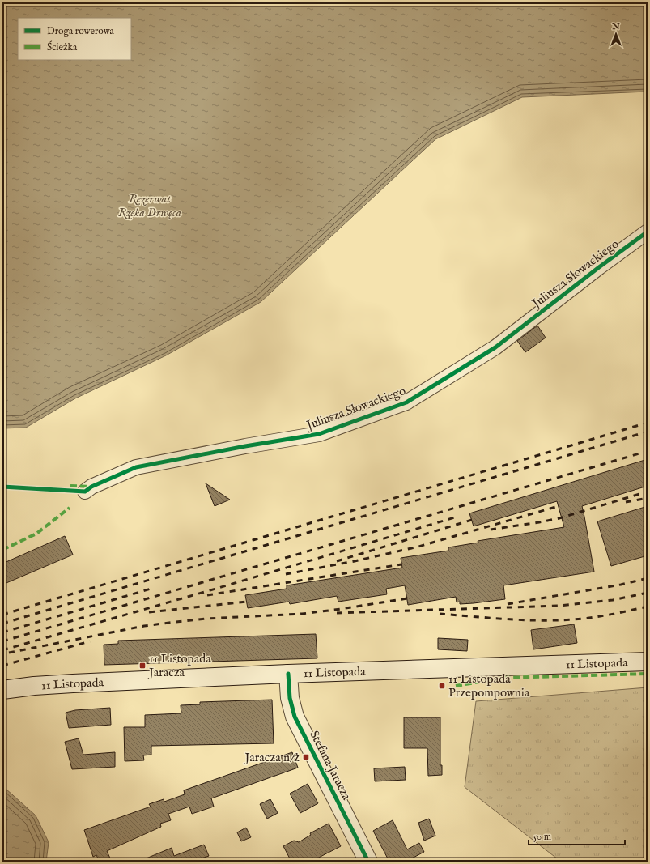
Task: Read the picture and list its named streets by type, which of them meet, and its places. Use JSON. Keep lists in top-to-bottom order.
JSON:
{
  "streets": {
    "main road": ["11 Listopada", "Stefana Jaracza"],
    "street": ["Juliusza Słowackiego"]
  },
  "crossings": [
    ["11 Listopada", "Stefana Jaracza"]
  ],
  "parks": ["Rezerwat Rzeka Drwęca"],
  "places": {
    "transit": ["11 Listopada Jaracza", "11 Listopada Przepompownia", "Jaracza n/ż"]
  },
  "legend": ["Droga rowerowa", "Ścieżka"],
  "scale_bar": "50 m",
  "north": "top"
}
